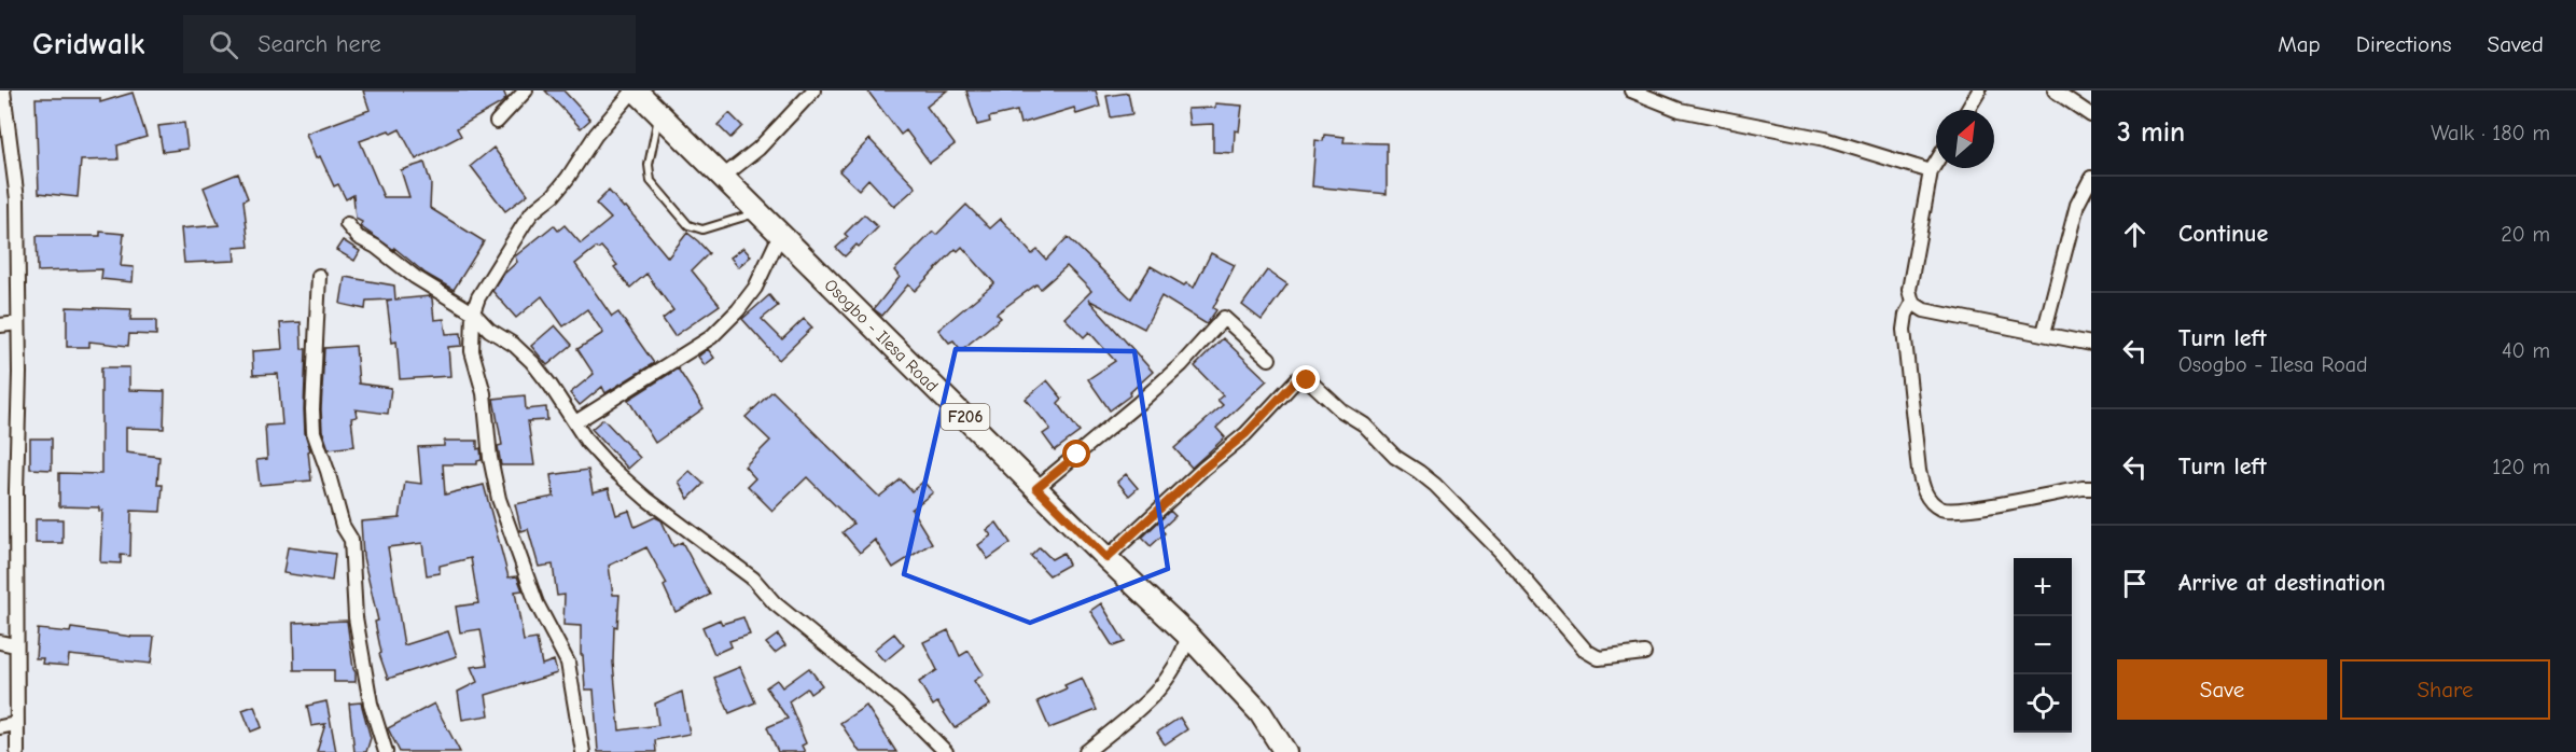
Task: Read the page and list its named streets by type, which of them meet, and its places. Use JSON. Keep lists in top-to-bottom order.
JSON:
{
  "streets": {
    "main road": ["Osogbo - Ilesa Road", "F206"]
  },
  "north": "top right",
  "page": {
    "header": "Gridwalk",
    "search": "Search here",
    "nav": ["Map", "Directions", "Saved"],
    "heading": ["3 min", "Walk · 180 m"],
    "list": [
      ["Continue", "20 m"],
      ["Turn left", "Osogbo - Ilesa Road", "40 m"],
      ["Turn left", "120 m"],
      "Arrive at destination"
    ],
    "map_buttons": ["+", "−"],
    "buttons": ["Save", "Share"]
  }
}
